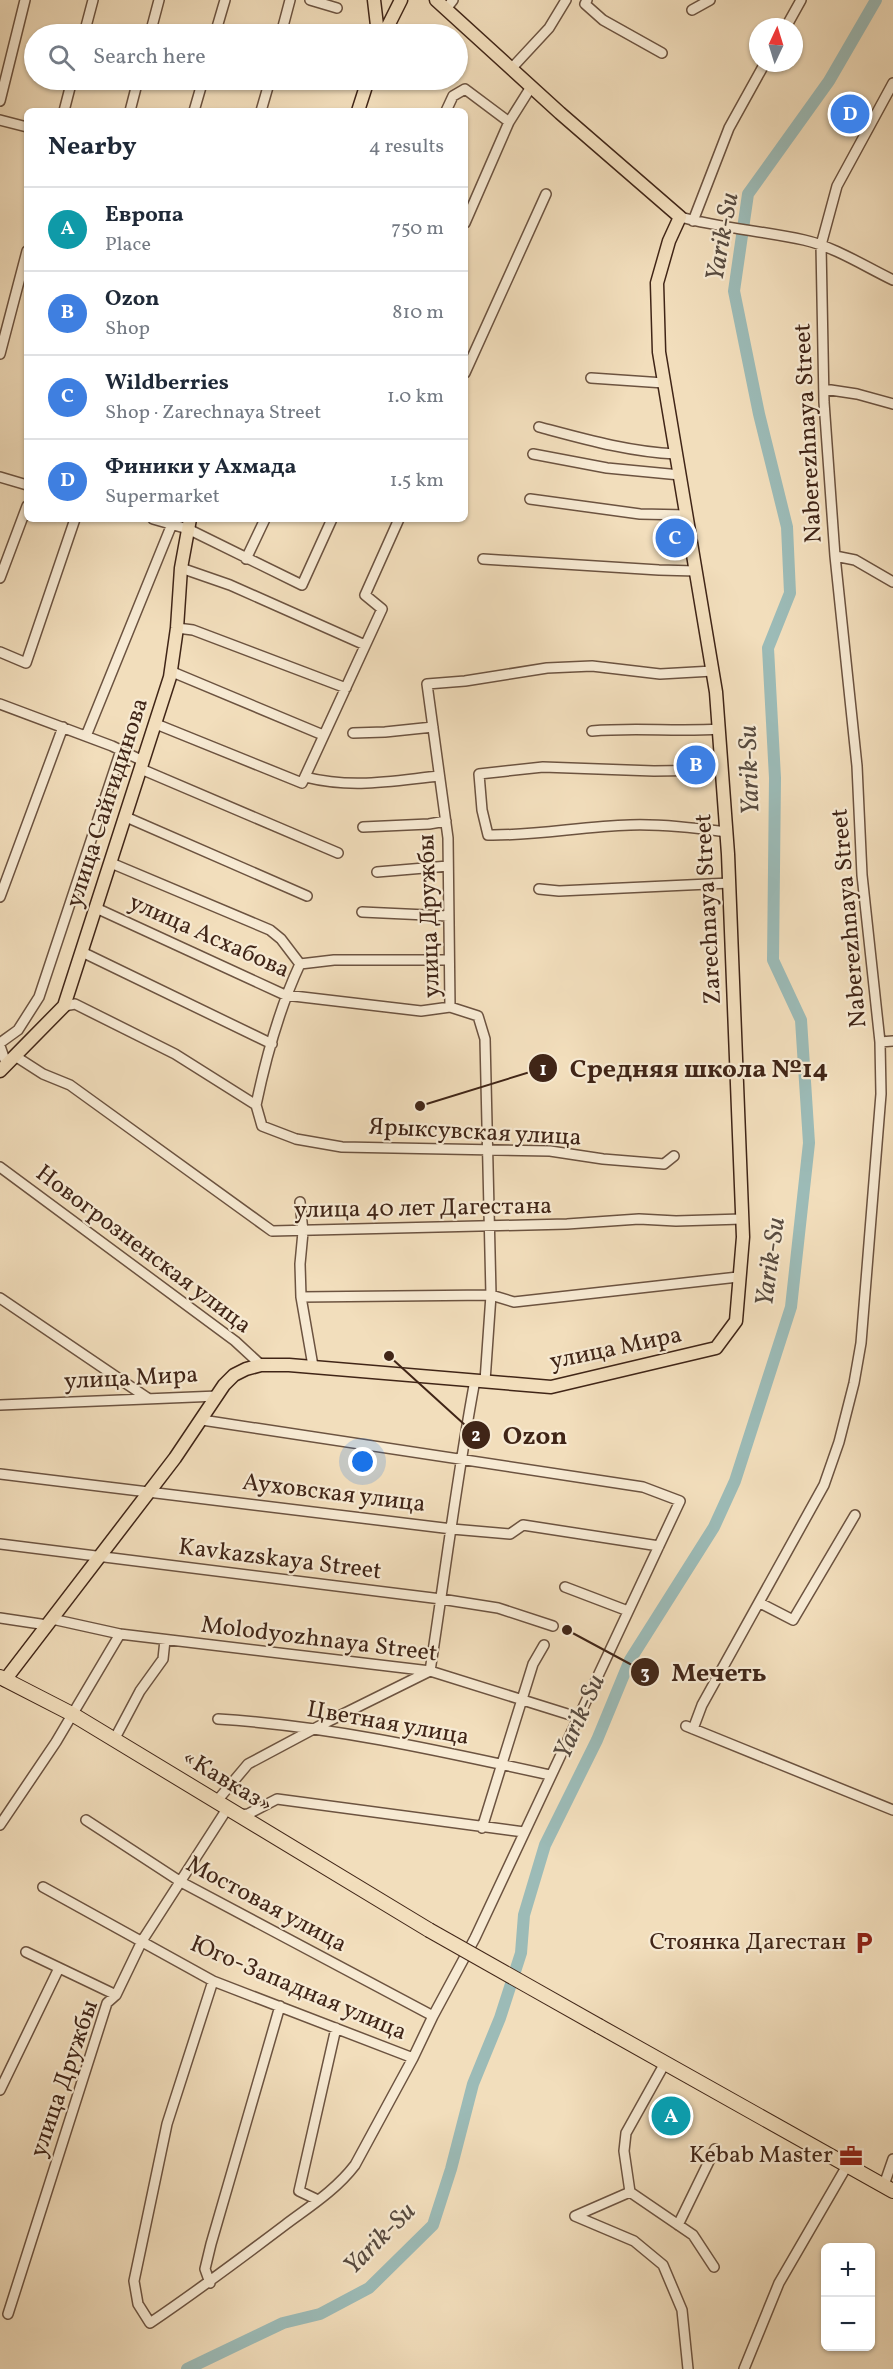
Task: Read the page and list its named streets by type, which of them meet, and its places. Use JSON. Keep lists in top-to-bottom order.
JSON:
{
  "streets": {
    "highway": ["«Кавказ»"],
    "main road": ["улица Сайгидинова", "Zarechnaya Street", "улица Мира"],
    "street": [
      "Naberezhnaya Street",
      "улица Дружбы",
      "улица Асхабова",
      "Ярыксувская улица",
      "улица 40 лет Дагестана",
      "Новогрозненская улица",
      "Ауховская улица",
      "Kavkazskaya Street",
      "Molodyozhnaya Street",
      "Цветная улица",
      "Мостовая улица",
      "Юго-Западная улица"
    ]
  },
  "crossings": [
    ["улица Сайгидинова", "улица Асхабова"],
    ["улица Сайгидинова", "Ярыксувская улица"],
    ["улица Сайгидинова", "улица 40 лет Дагестана"],
    ["Zarechnaya Street", "улица Дружбы"],
    ["Zarechnaya Street", "улица 40 лет Дагестана"],
    ["Zarechnaya Street", "улица Мира"],
    ["улица Дружбы", "улица Асхабова"],
    ["улица Дружбы", "Ярыксувская улица"],
    ["улица Дружбы", "улица 40 лет Дагестана"],
    ["улица Дружбы", "улица Мира"],
    ["улица Дружбы", "Ауховская улица"],
    ["улица Дружбы", "Kavkazskaya Street"],
    ["улица Дружбы", "Molodyozhnaya Street"],
    ["улица Дружбы", "Цветная улица"],
    ["улица Дружбы", "«Кавказ»"],
    ["улица Дружбы", "Мостовая улица"],
    ["улица Дружбы", "Юго-Западная улица"],
    ["Новогрозненская улица", "улица Мира"]
  ],
  "water": ["Yarik-Su"],
  "places": {
    "other": ["Средняя школа №14", "Ozon", "Мечеть"],
    "parking": ["Стоянка Дагестан"],
    "office": ["Kebab Master"]
  },
  "north": "top",
  "page": {
    "search": "Search here",
    "pins": [
      "D",
      "C",
      "B",
      "A"
    ],
    "heading": ["Nearby", "4 results"],
    "list": [
      {
        "mark": "A",
        "name": "Европа",
        "note": "Place",
        "value": "750 m"
      },
      {
        "mark": "B",
        "name": "Ozon",
        "note": "Shop",
        "value": "810 m"
      },
      {
        "mark": "C",
        "name": "Wildberries",
        "note": "Shop · Zarechnaya Street",
        "value": "1.0 km"
      },
      {
        "mark": "D",
        "name": "Финики у Ахмада",
        "note": "Supermarket",
        "value": "1.5 km"
      }
    ],
    "map_buttons": ["+", "−"]
  }
}
